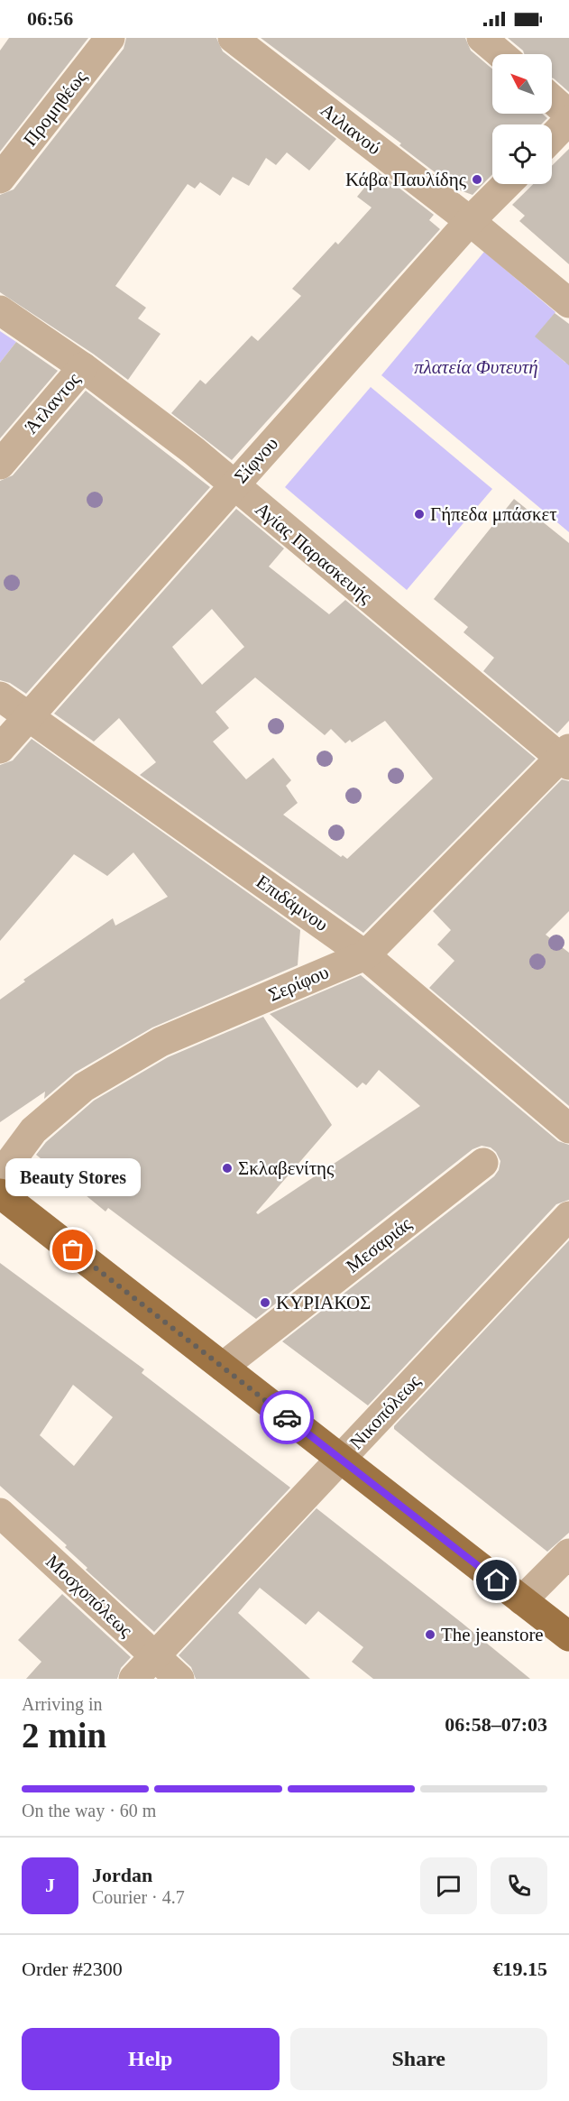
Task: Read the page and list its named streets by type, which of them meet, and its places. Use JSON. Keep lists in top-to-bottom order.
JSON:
{
  "streets": {
    "street": [
      "Προμηθέως",
      "Αιλιανού",
      "Άτλαντος",
      "Σίφνου",
      "Αγίας Παρασκευής",
      "Επιδάμνου",
      "Σερίφου",
      "Μεσαριάς",
      "Νικοπόλεως",
      "Μοσχοπόλεως"
    ]
  },
  "crossings": [
    ["Αιλιανού", "Σίφνου"],
    ["Άτλαντος", "Αγίας Παρασκευής"],
    ["Σίφνου", "Αγίας Παρασκευής"],
    ["Σίφνου", "Επιδάμνου"],
    ["Αγίας Παρασκευής", "Σερίφου"],
    ["Επιδάμνου", "Σερίφου"],
    ["Νικοπόλεως", "Μοσχοπόλεως"]
  ],
  "parks": ["πλατεία Φυτευτή"],
  "places": [
    "Κάβα Παυλίδης",
    "Γήπεδα μπάσκετ",
    "Σκλαβενίτης",
    "Beauty Stores",
    "ΚΥΡΙΑΚΟΣ",
    "The jeanstore"
  ],
  "north": "top left",
  "page": {
    "status": "06:56",
    "bubble": "Beauty Stores",
    "heading": ["2 min", "Arriving in", "06:58–07:03"],
    "panel": [
      "Jordan",
      "Courier · 4.7",
      "Order #2300",
      "€19.15"
    ],
    "bar": "On the way · 60 m",
    "round": "J",
    "buttons": ["Help", "Share"]
  }
}
